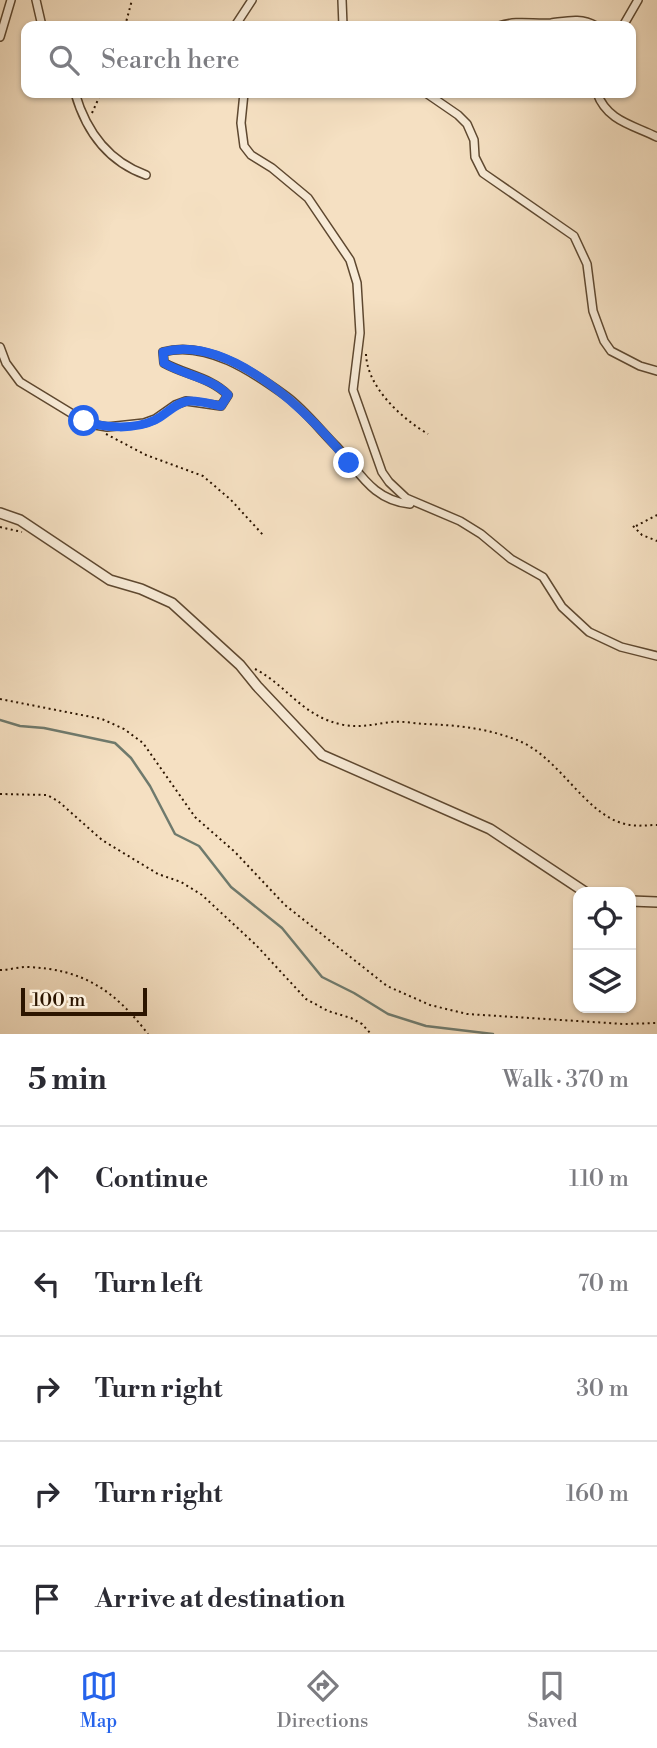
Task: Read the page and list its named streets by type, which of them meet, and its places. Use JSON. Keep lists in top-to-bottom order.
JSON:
{
  "scale_bar": "100 m",
  "page": {
    "search": "Search here",
    "scale": "100 m",
    "heading": ["5 min", "Walk · 370 m"],
    "list": [
      ["Continue", "110 m"],
      ["Turn left", "70 m"],
      ["Turn right", "30 m"],
      ["Turn right", "160 m"],
      "Arrive at destination"
    ],
    "nav": ["Map", "Directions", "Saved"]
  }
}
